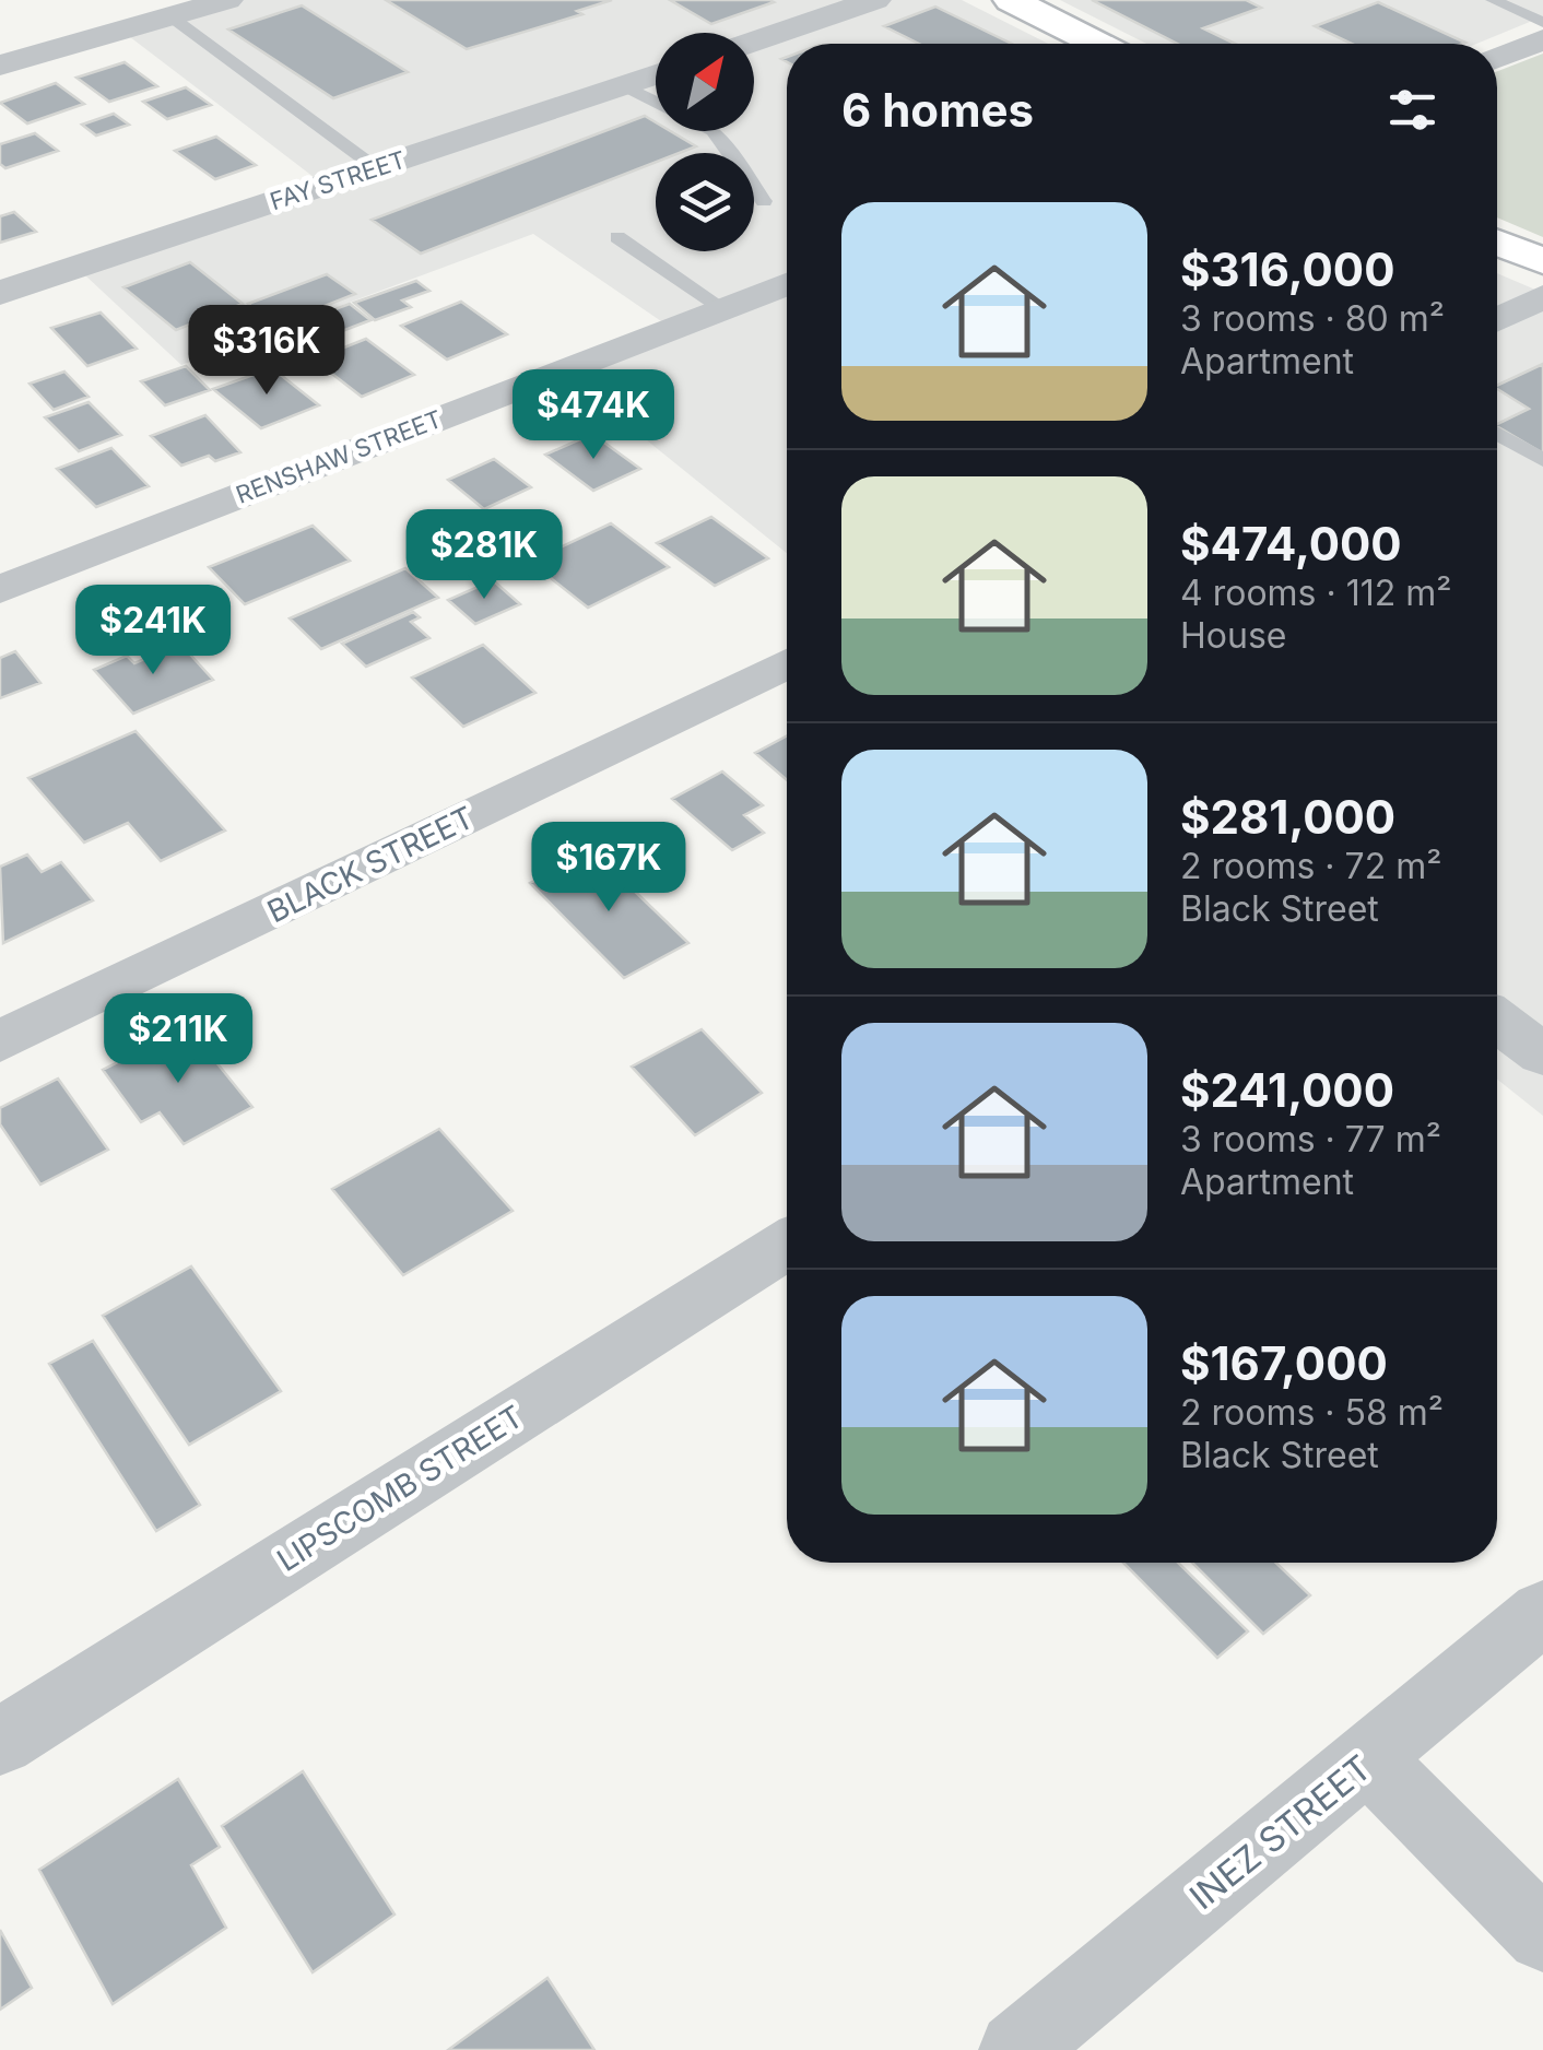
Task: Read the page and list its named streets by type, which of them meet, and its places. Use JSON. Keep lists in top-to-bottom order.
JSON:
{
  "streets": {
    "street": [
      "FAY STREET",
      "RENSHAW STREET",
      "BLACK STREET",
      "LIPSCOMB STREET",
      "INEZ STREET"
    ]
  },
  "north": "top right",
  "page": {
    "heading": "6 homes",
    "list": [
      {
        "name": "$316,000",
        "note": "3 rooms · 80 m² · Apartment"
      },
      {
        "name": "$474,000",
        "note": "4 rooms · 112 m² · House"
      },
      {
        "name": "$281,000",
        "note": "2 rooms · 72 m² · Black Street"
      },
      {
        "name": "$241,000",
        "note": "3 rooms · 77 m² · Apartment"
      },
      {
        "name": "$167,000",
        "note": "2 rooms · 58 m² · Black Street"
      }
    ],
    "price": [
      "$316K",
      "$474K",
      "$281K",
      "$241K",
      "$167K",
      "$211K"
    ]
  }
}
